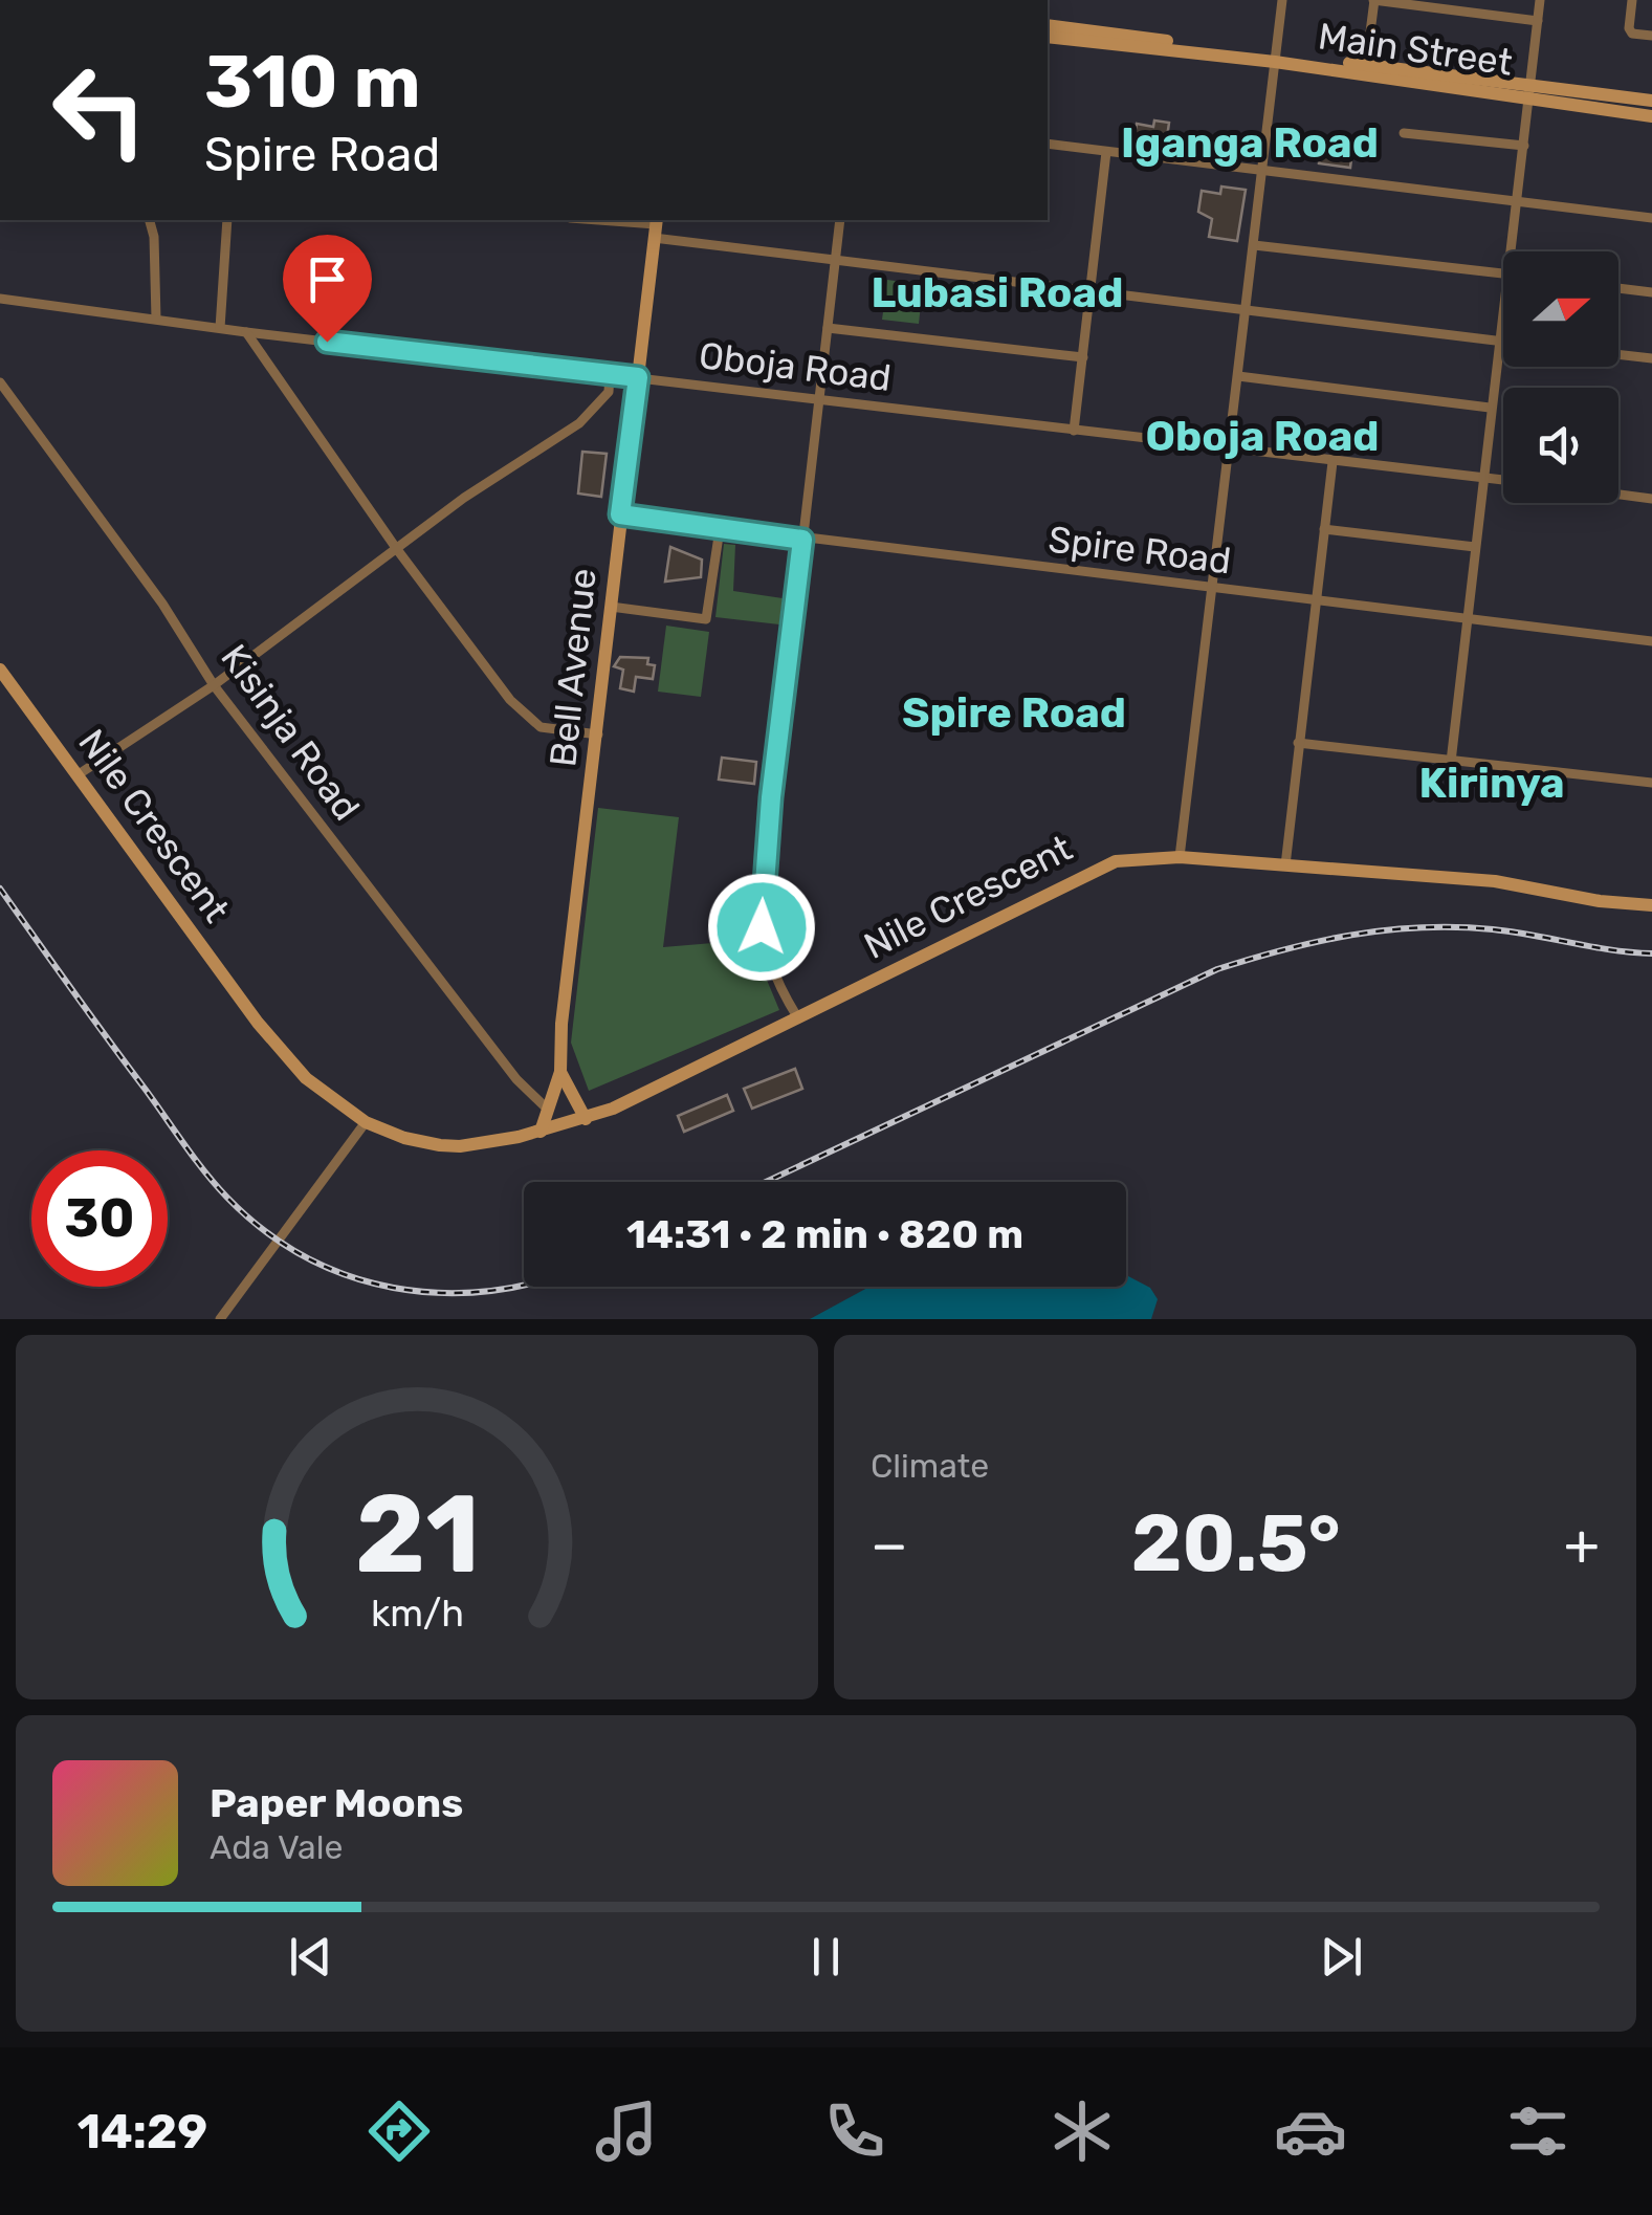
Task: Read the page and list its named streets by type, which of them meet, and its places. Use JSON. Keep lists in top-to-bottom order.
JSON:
{
  "streets": {
    "street": [
      "Main Street",
      "Oboja Road",
      "Spire Road",
      "Bell Avenue",
      "Kisinja Road",
      "Nile Crescent"
    ]
  },
  "crossings": [
    ["Oboja Road", "Bell Avenue"],
    ["Spire Road", "Bell Avenue"],
    ["Bell Avenue", "Nile Crescent"]
  ],
  "districts": [
    "Iganga Road",
    "Lubasi Road",
    "Oboja Road",
    "Spire Road",
    "Kirinya"
  ],
  "north": "right",
  "page": {
    "turn": ["310 m", "Spire Road"],
    "limit": "30",
    "trip": "14:31 · 2 min · 820 m",
    "tile": "Climate",
    "heat": ["−", "20.5°", "+"],
    "song": ["Paper Moons", "Ada Vale"],
    "tabs": "14:29",
    "gauge": ["21", "km/h"]
  }
}
